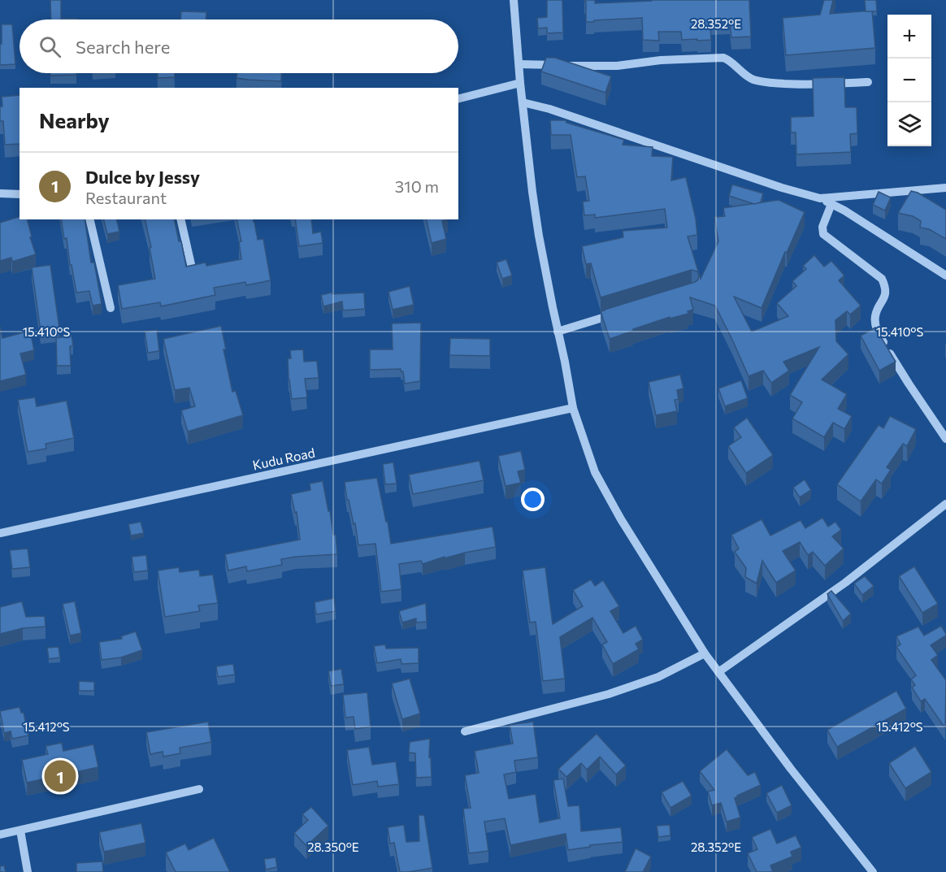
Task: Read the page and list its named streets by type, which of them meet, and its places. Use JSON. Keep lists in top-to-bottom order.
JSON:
{
  "streets": {
    "street": ["Kudu Road"]
  },
  "page": {
    "map_buttons": ["+", "−"],
    "search": "Search here",
    "heading": "Nearby",
    "list": [
      {
        "mark": "1",
        "name": "Dulce by Jessy",
        "note": "Restaurant",
        "value": "310 m"
      }
    ],
    "pins": "1"
  },
  "coordinates": [
    "28.352°E",
    "15.410°S",
    "15.412°S",
    "28.350°E"
  ]
}
